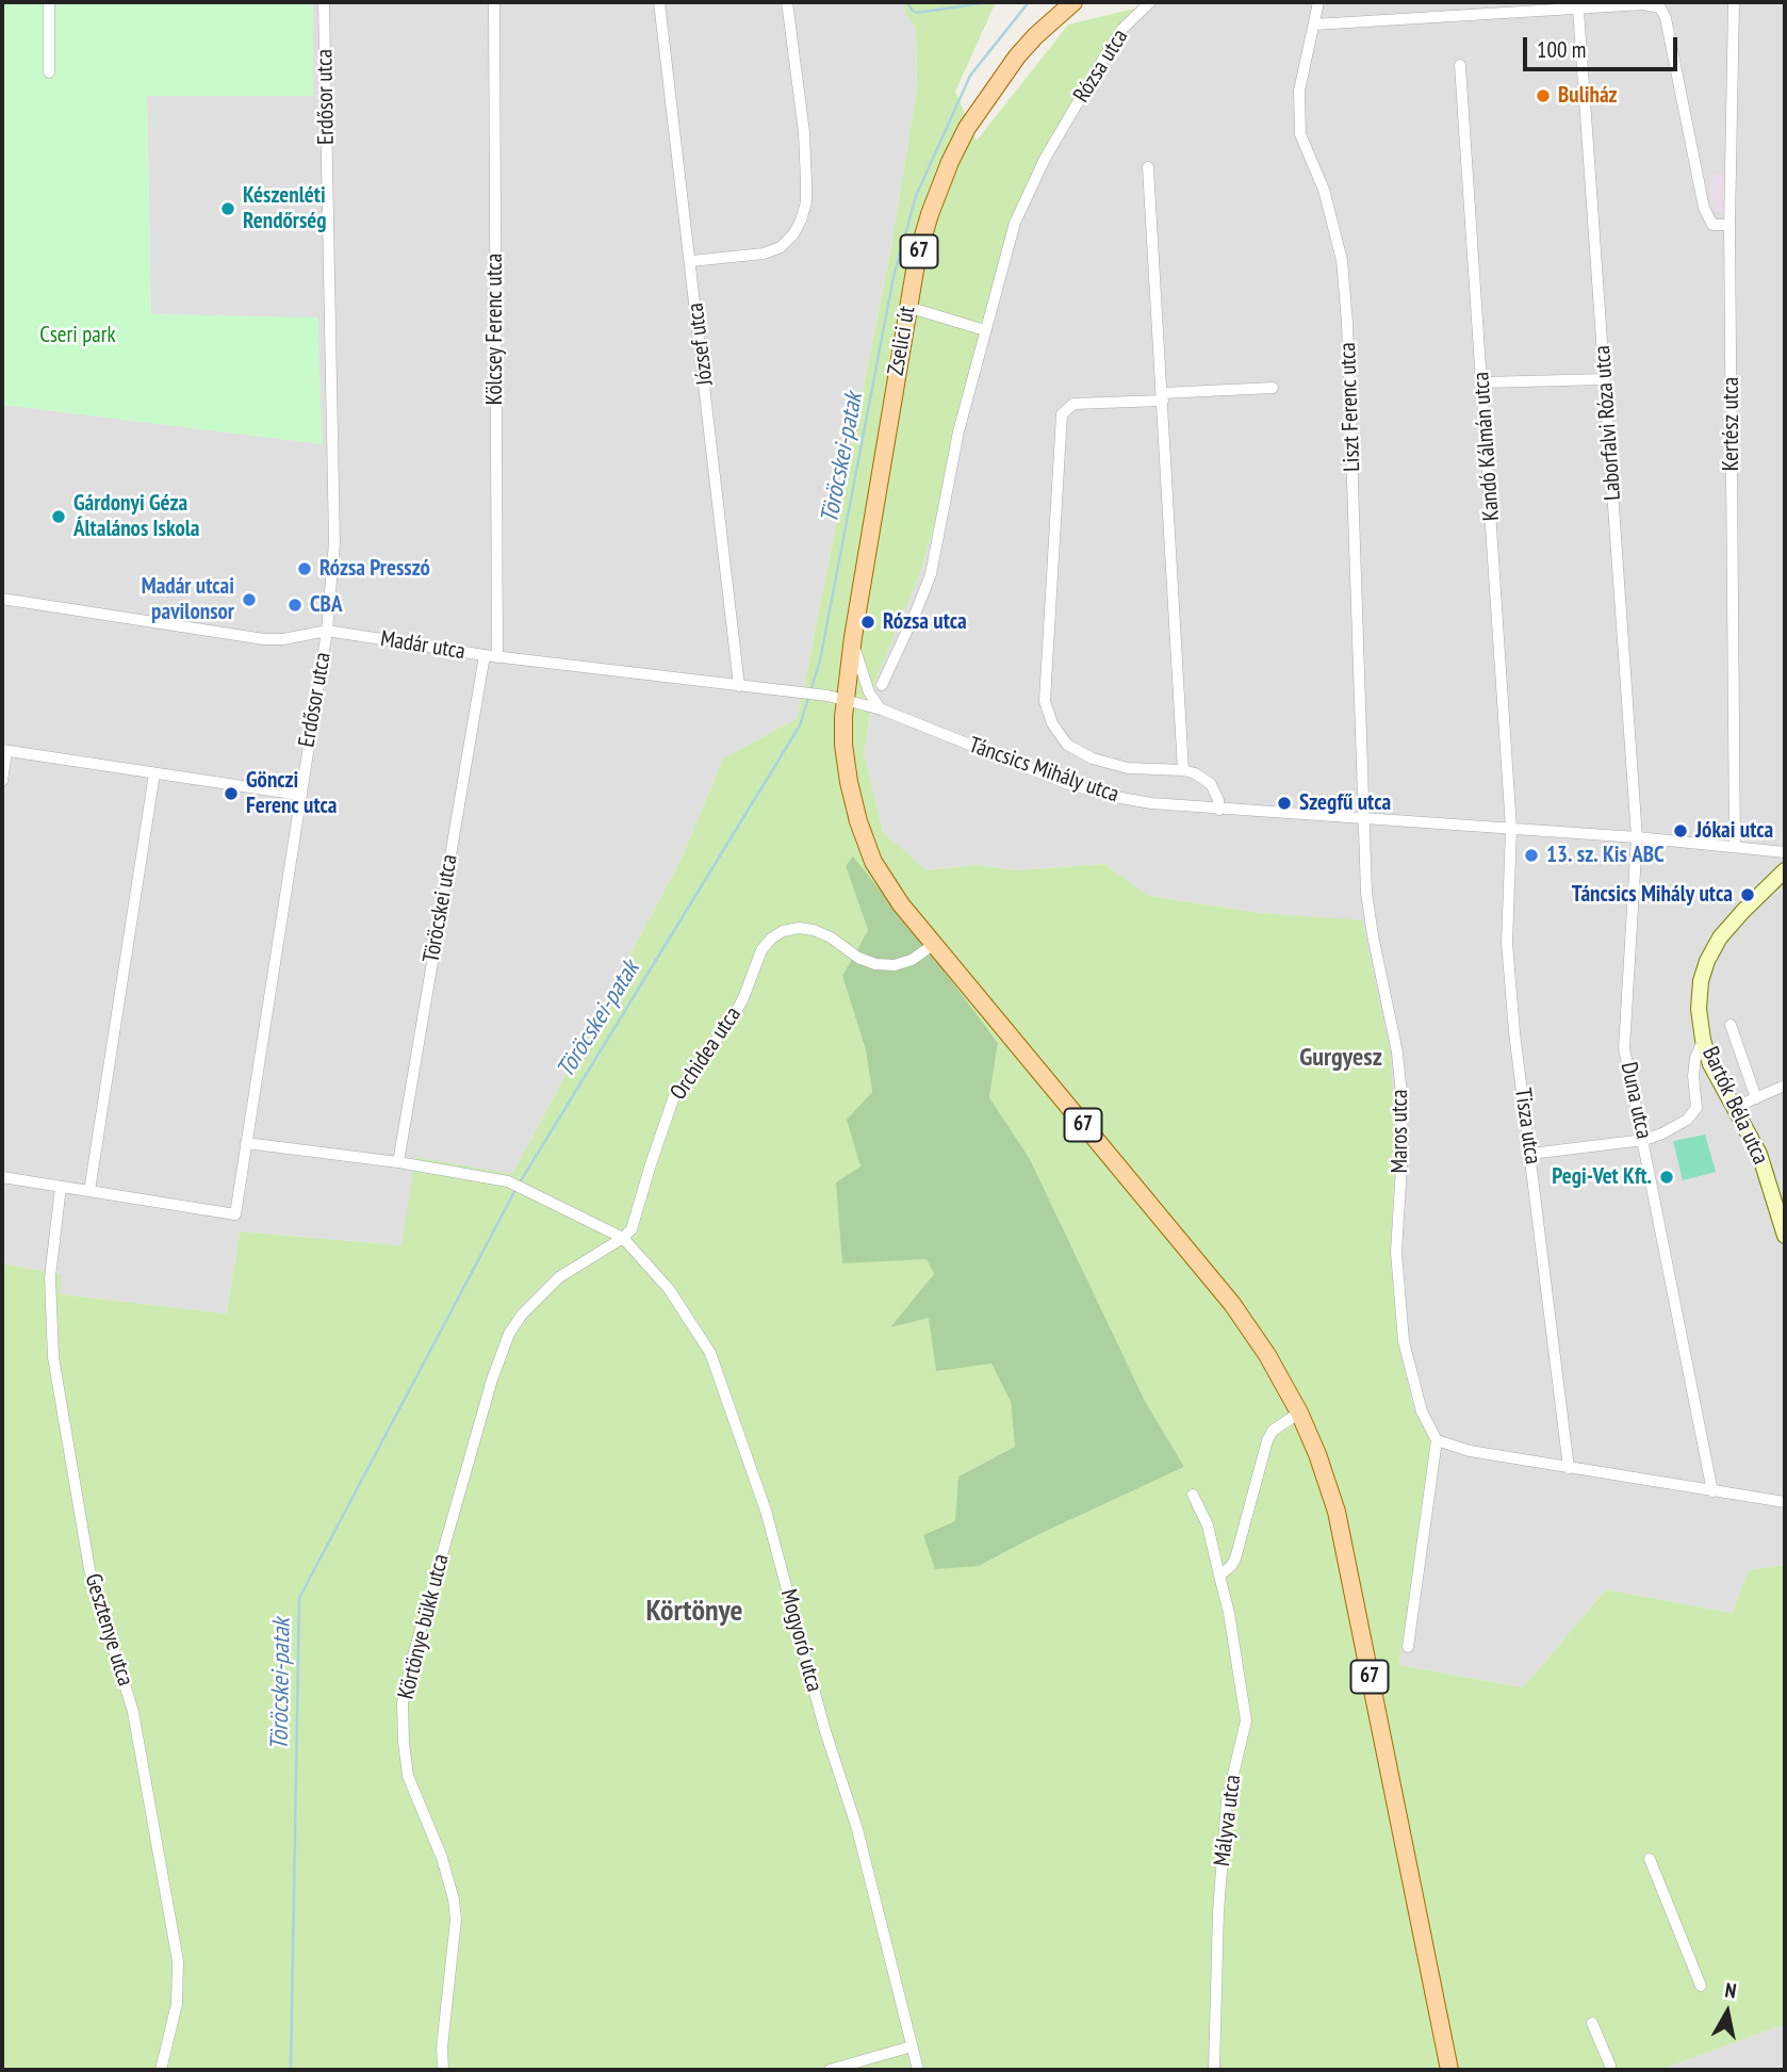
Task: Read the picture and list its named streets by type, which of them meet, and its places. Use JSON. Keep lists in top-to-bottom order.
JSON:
{
  "streets": {
    "main road": ["67", "Zselici út"],
    "street": [
      "Rózsa utca",
      "Erdősor utca",
      "Kölcsey Ferenc utca",
      "József utca",
      "Liszt Ferenc utca",
      "Laborfalvi Róza utca",
      "Kertész utca",
      "Kandó Kálmán utca",
      "Madár utca",
      "Táncsics Mihály utca",
      "Töröcskei utca",
      "Orchidea utca",
      "Duna utca",
      "Bartók Béla utca",
      "Tisza utca",
      "Maros utca",
      "Körtönye bükk utca",
      "Gesztenye utca",
      "Mogyoró utca",
      "Mályva utca"
    ]
  },
  "crossings": [
    ["Erdősor utca", "Madár utca"],
    ["67", "Zselici út"],
    ["67", "Madár utca"],
    ["67", "Táncsics Mihály utca"],
    ["67", "Orchidea utca"],
    ["Kölcsey Ferenc utca", "Madár utca"],
    ["József utca", "Madár utca"],
    ["Liszt Ferenc utca", "Táncsics Mihály utca"],
    ["Liszt Ferenc utca", "Maros utca"],
    ["Laborfalvi Róza utca", "Táncsics Mihály utca"],
    ["Laborfalvi Róza utca", "Duna utca"],
    ["Kertész utca", "Táncsics Mihály utca"],
    ["Kandó Kálmán utca", "Táncsics Mihály utca"],
    ["Kandó Kálmán utca", "Tisza utca"],
    ["Madár utca", "Táncsics Mihály utca"],
    ["Madár utca", "Töröcskei utca"],
    ["Táncsics Mihály utca", "Duna utca"],
    ["Táncsics Mihály utca", "Tisza utca"],
    ["Táncsics Mihály utca", "Maros utca"],
    ["Orchidea utca", "Körtönye bükk utca"],
    ["Orchidea utca", "Mogyoró utca"],
    ["Körtönye bükk utca", "Mogyoró utca"]
  ],
  "districts": ["Gurgyesz", "Körtönye"],
  "water": ["Töröcskei-patak"],
  "parks": ["Cseri park"],
  "places": [
    "Buliház",
    "Készenléti Rendőrség",
    "Gárdonyi Géza Általános Iskola",
    "Rózsa Presszó",
    "Madár utcai pavilonsor",
    "CBA",
    "Rózsa utca",
    "Gönczi Ferenc utca",
    "Szegfű utca",
    "Jókai utca",
    "13. sz. Kis ABC",
    "Táncsics Mihály utca",
    "Pegi-Vet Kft."
  ],
  "scale_bar": "100 m",
  "north": "top"
}
